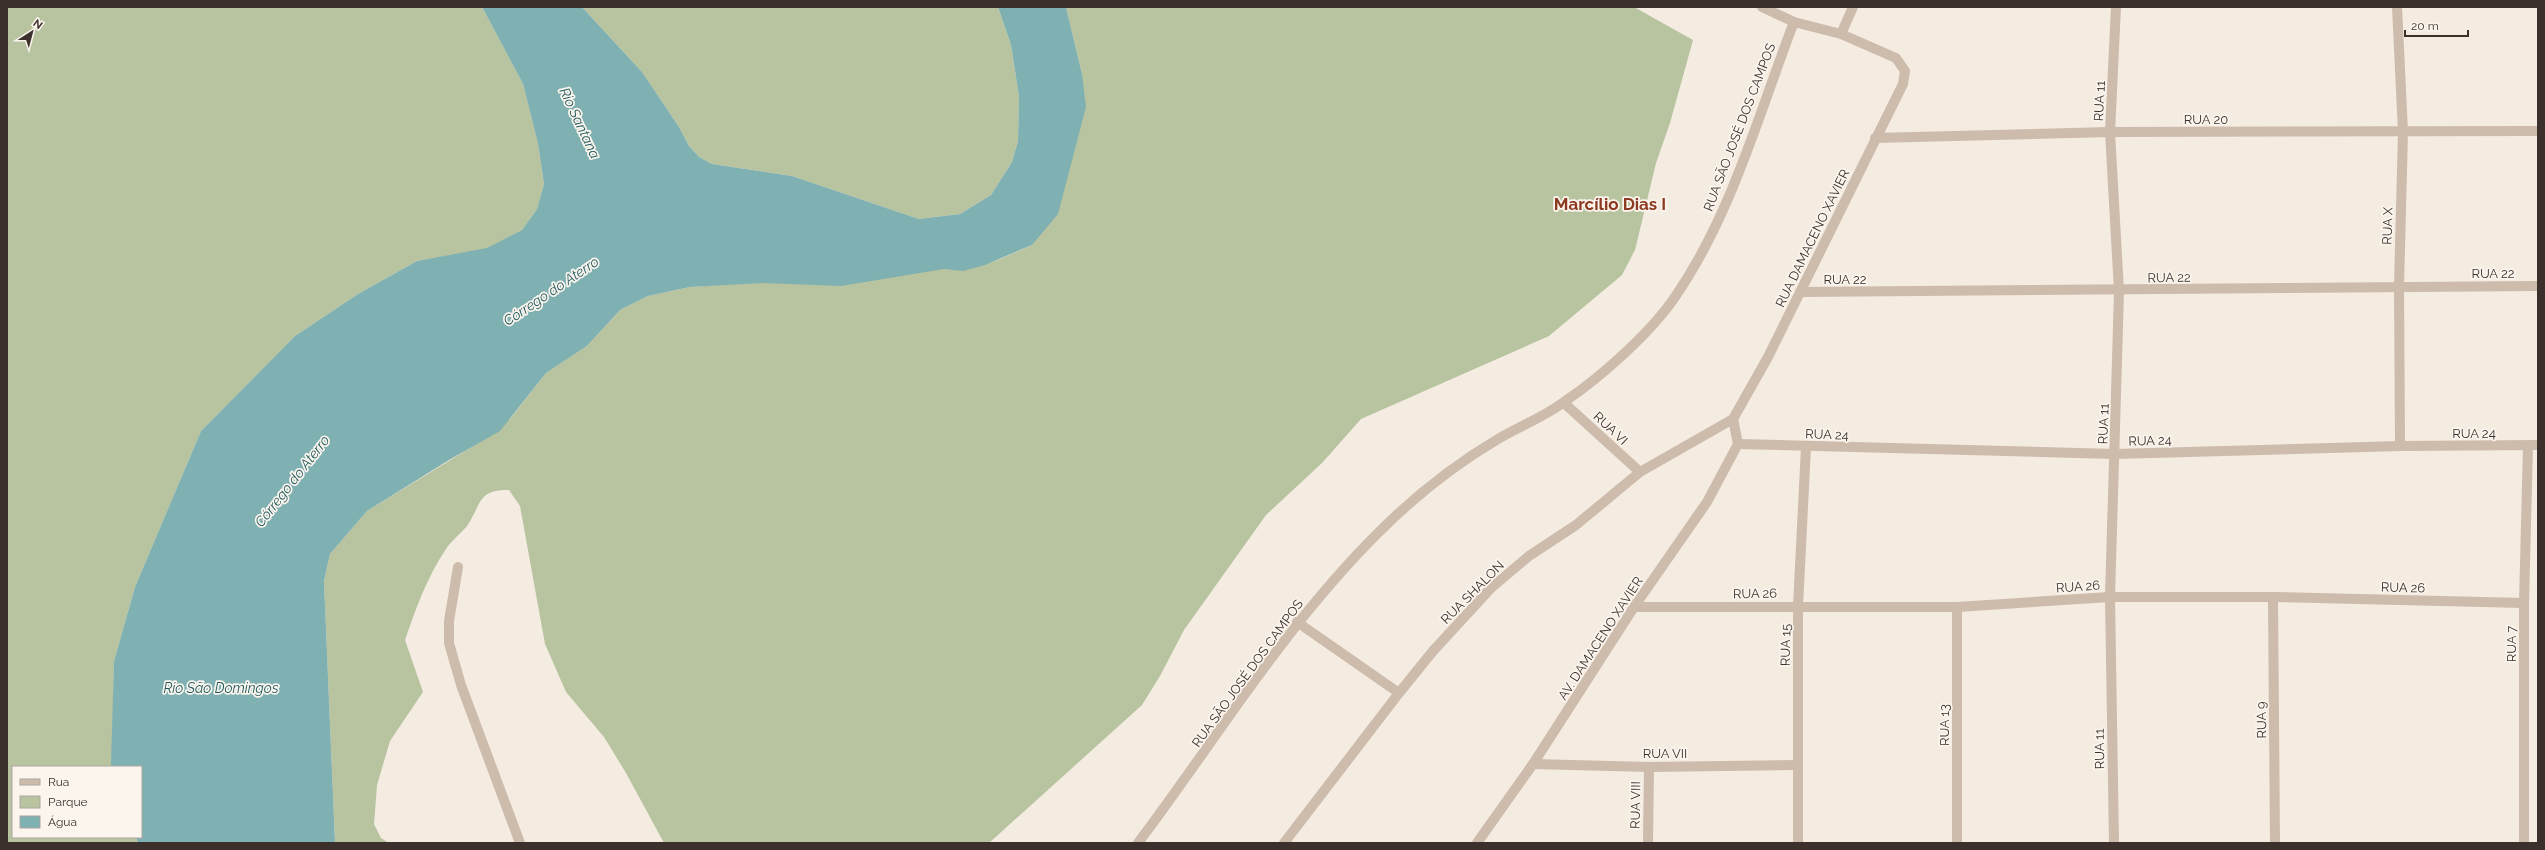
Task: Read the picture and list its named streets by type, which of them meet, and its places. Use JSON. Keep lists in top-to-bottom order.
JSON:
{
  "streets": {
    "street": [
      "RUA 11",
      "RUA 20",
      "RUA SÃO JOSÉ DOS CAMPOS",
      "RUA X",
      "RUA DAMACENO XAVIER",
      "RUA 22",
      "RUA VI",
      "RUA 24",
      "RUA 26",
      "RUA SHALON",
      "AV. DAMACENO XAVIER",
      "RUA 7",
      "RUA 15",
      "RUA 9",
      "RUA 13",
      "RUA VII",
      "RUA VIII"
    ]
  },
  "crossings": [
    ["RUA 11", "RUA 20"],
    ["RUA 11", "RUA 22"],
    ["RUA 11", "RUA 24"],
    ["RUA 11", "RUA 26"],
    ["RUA 20", "RUA X"],
    ["RUA 20", "RUA DAMACENO XAVIER"],
    ["RUA SÃO JOSÉ DOS CAMPOS", "RUA VI"],
    ["RUA X", "RUA 22"],
    ["RUA X", "RUA 24"],
    ["RUA DAMACENO XAVIER", "RUA 22"],
    ["RUA DAMACENO XAVIER", "RUA SHALON"],
    ["RUA VI", "RUA SHALON"],
    ["RUA 24", "AV. DAMACENO XAVIER"],
    ["RUA 24", "RUA 7"],
    ["RUA 24", "RUA 15"],
    ["RUA 26", "AV. DAMACENO XAVIER"],
    ["RUA 26", "RUA 7"],
    ["RUA 26", "RUA 15"],
    ["RUA 26", "RUA 9"],
    ["RUA 26", "RUA 13"],
    ["AV. DAMACENO XAVIER", "RUA VII"],
    ["RUA 15", "RUA VII"],
    ["RUA VII", "RUA VIII"]
  ],
  "districts": ["Marcílio Dias I"],
  "water": ["Rio Santana", "Córrego do Aterro", "Rio São Domingos"],
  "legend": ["Rua", "Parque", "Água"],
  "scale_bar": "20 m",
  "north": "top right"
}
